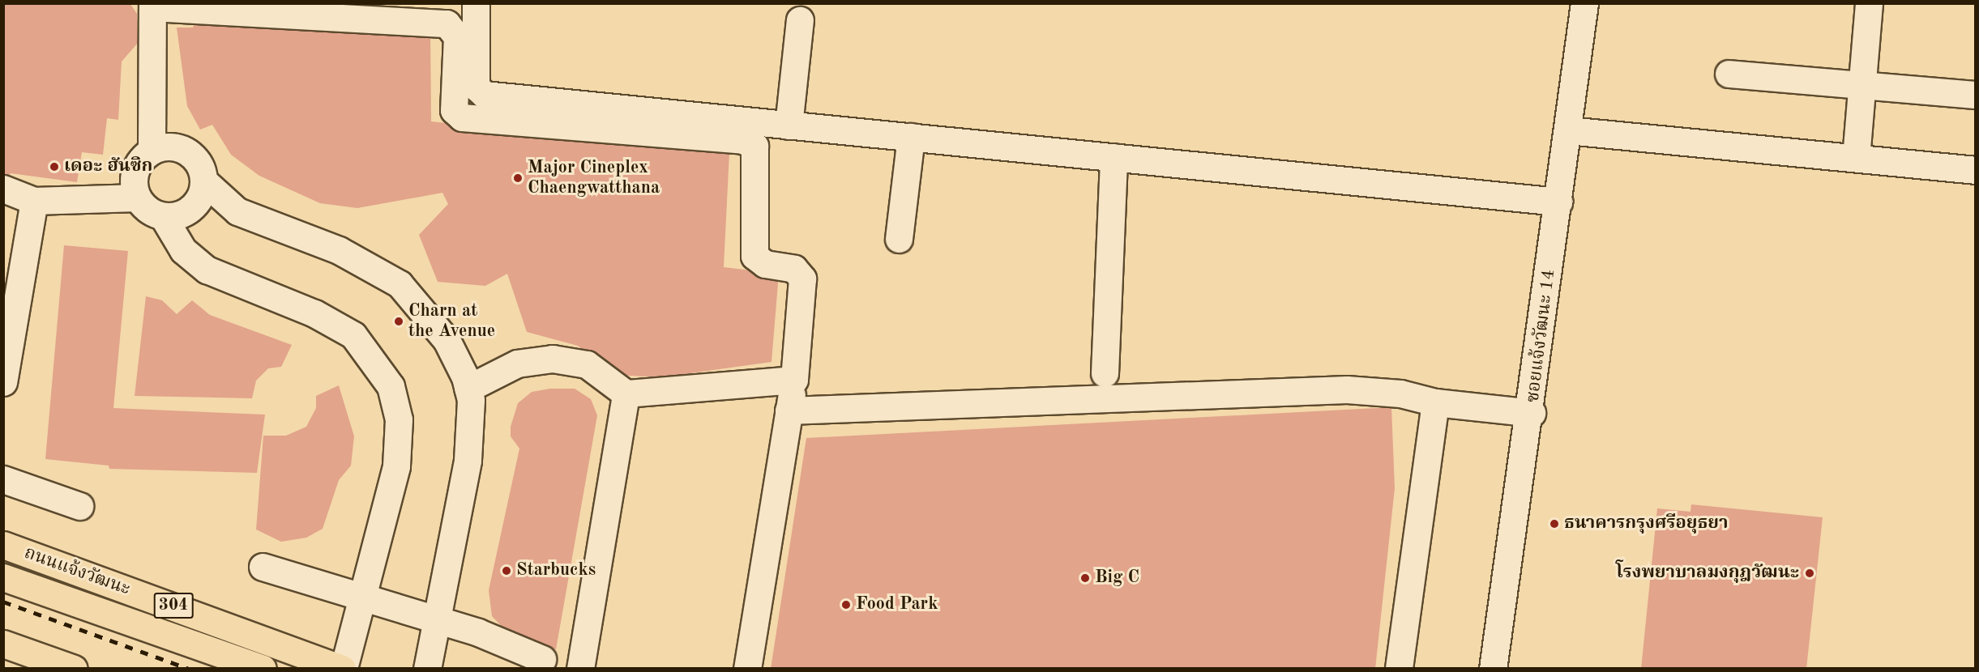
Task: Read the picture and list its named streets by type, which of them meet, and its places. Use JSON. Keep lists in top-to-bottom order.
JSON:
{
  "streets": {
    "main road": ["ถนนแจ้งวัฒนะ", "304"],
    "street": ["ซอยแจ้งวัฒนะ 14"]
  },
  "places": [
    "เดอะ ฮันซิก",
    "Major Cineplex Chaengwatthana",
    "Charn at the Avenue",
    "ธนาคารกรุงศรีอยุธยา",
    "Starbucks",
    "โรงพยาบาลมงกุฎวัฒนะ",
    "Big C",
    "Food Park"
  ]
}
